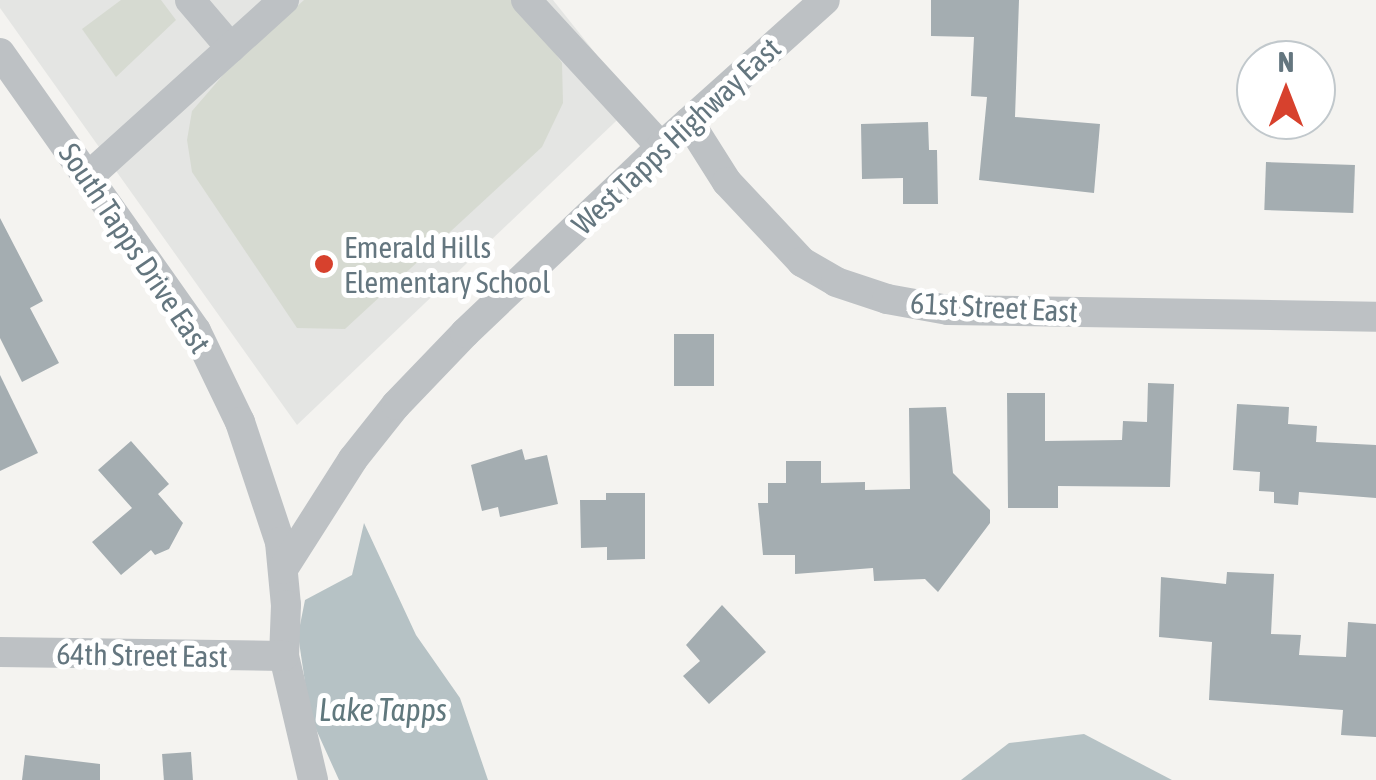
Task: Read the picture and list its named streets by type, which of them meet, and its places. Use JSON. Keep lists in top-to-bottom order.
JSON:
{
  "streets": {
    "street": [
      "West Tapps Highway East",
      "South Tapps Drive East",
      "61st Street East",
      "64th Street East"
    ]
  },
  "crossings": [
    ["West Tapps Highway East", "South Tapps Drive East"],
    ["West Tapps Highway East", "61st Street East"]
  ],
  "water": ["Lake Tapps"],
  "places": ["Emerald Hills Elementary School"],
  "north": "top"
}
